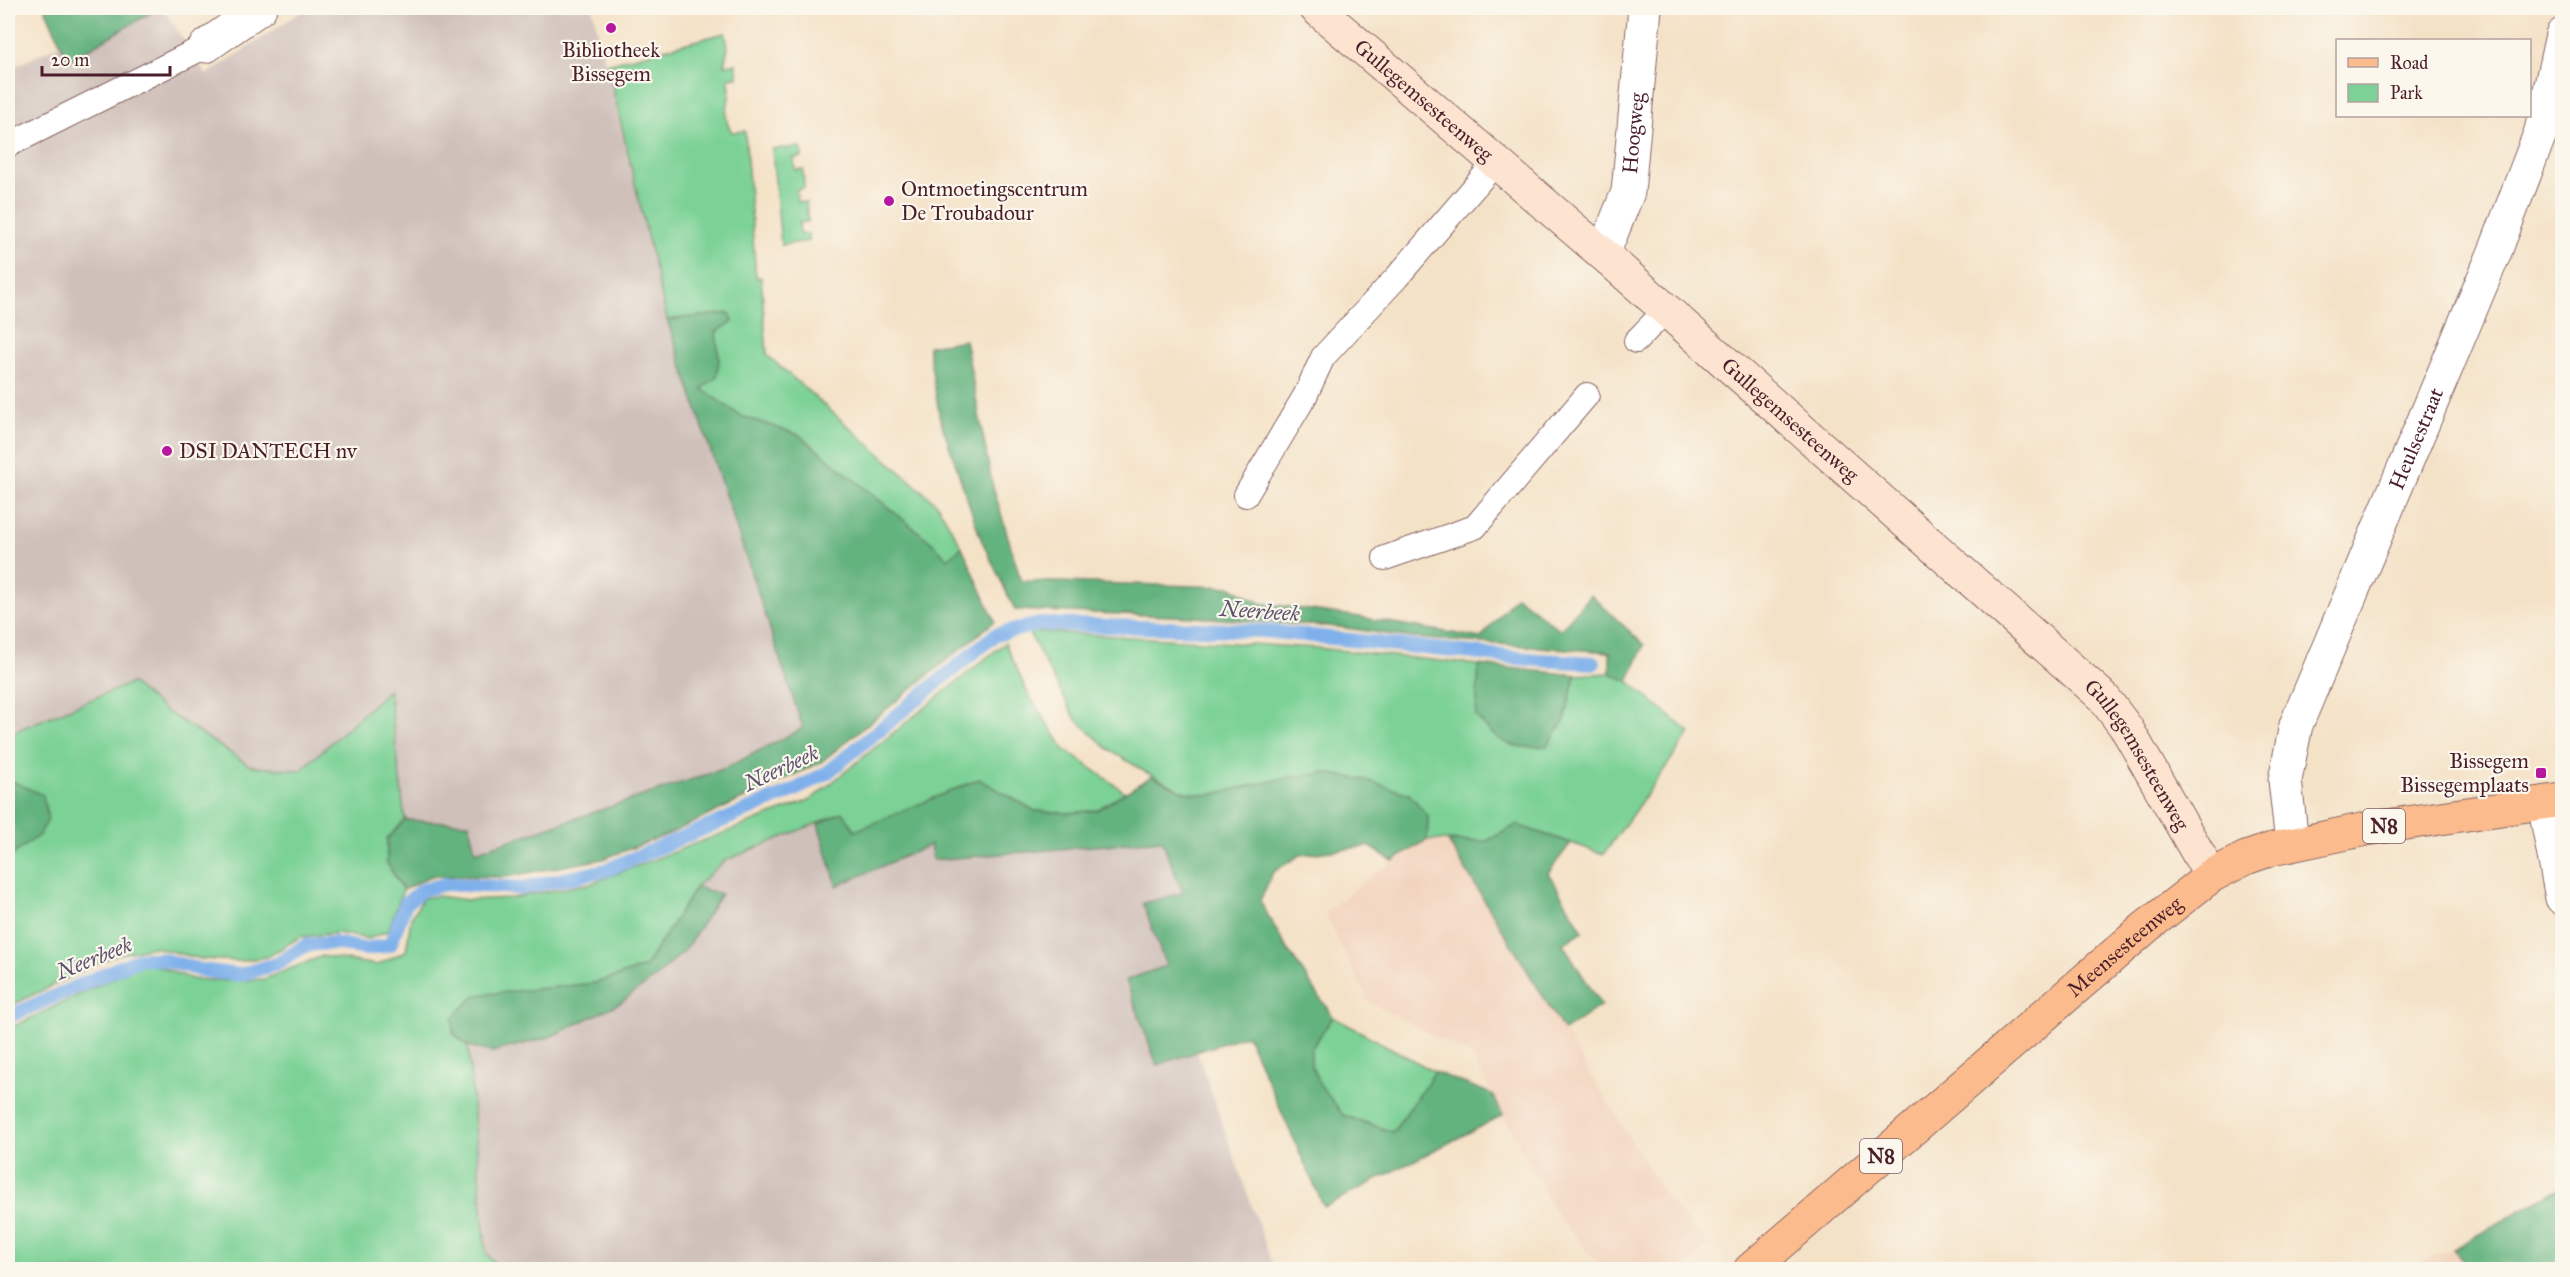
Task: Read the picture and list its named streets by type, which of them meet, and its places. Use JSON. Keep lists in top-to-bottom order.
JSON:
{
  "streets": {
    "main road": ["N8", "Meensesteenweg"],
    "street": ["Gullegemsesteenweg", "Hoogweg", "Heulsestraat"]
  },
  "crossings": [
    ["Gullegemsesteenweg", "Hoogweg"],
    ["Gullegemsesteenweg", "Meensesteenweg"],
    ["Heulsestraat", "Meensesteenweg"]
  ],
  "water": ["Neerbeek"],
  "places": {
    "other": ["Bibliotheek Bissegem", "Ontmoetingscentrum De Troubadour", "DSI DANTECH nv"],
    "transit": ["Bissegem Bissegemplaats"]
  },
  "legend": ["Road", "Park"],
  "scale_bar": "20 m"
}
